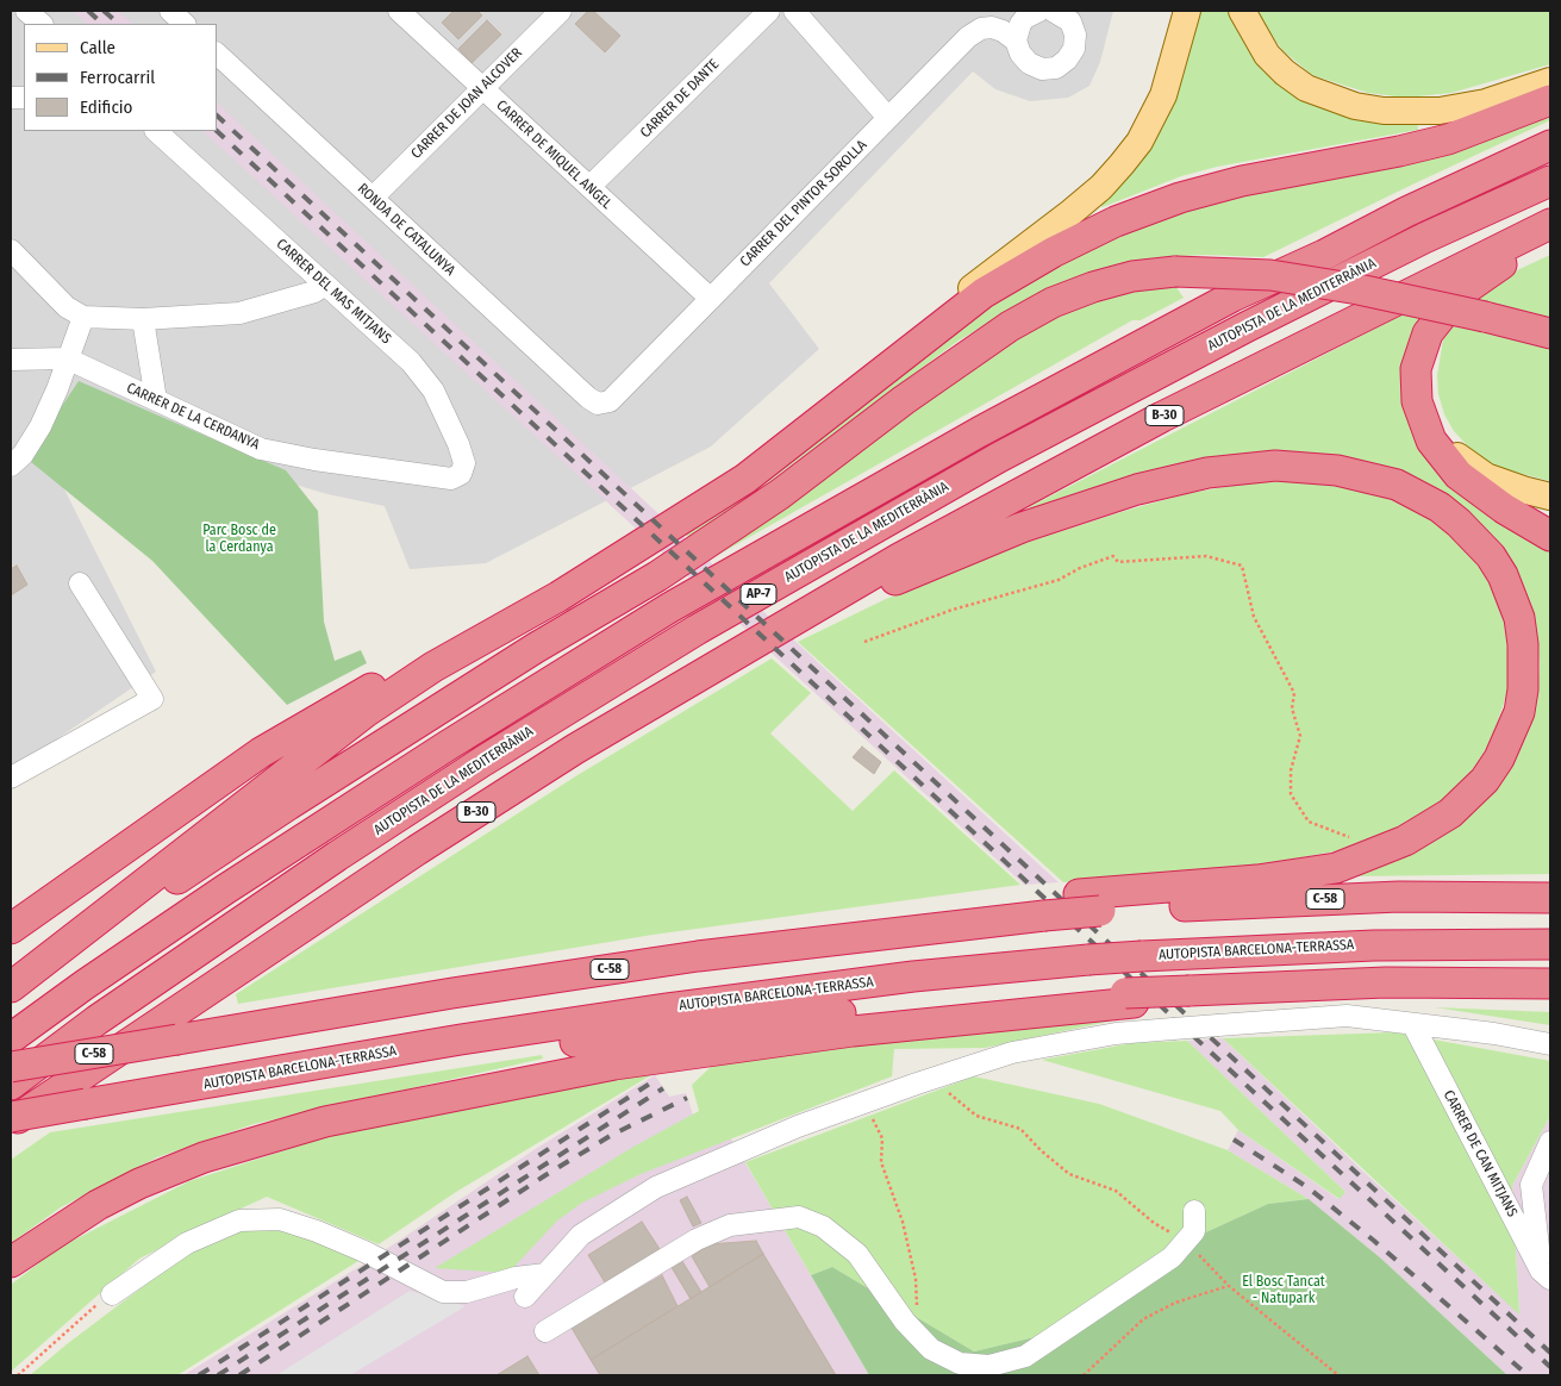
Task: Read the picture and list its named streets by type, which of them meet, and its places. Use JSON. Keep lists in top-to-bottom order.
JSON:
{
  "streets": {
    "highway": [
      "AUTOPISTA DE LA MEDITERRÀNIA",
      "B-30",
      "AP-7",
      "C-58",
      "AUTOPISTA BARCELONA-TERRASSA"
    ],
    "street": [
      "CARRER DE DANTE",
      "CARRER DE JOAN ALCOVER",
      "CARRER DE MIQUEL ANGEL",
      "CARRER DEL PINTOR SOROLLA",
      "RONDA DE CATALUNYA",
      "CARRER DEL MAS MITJANS",
      "CARRER DE LA CERDANYA",
      "CARRER DE CAN MITJANS"
    ]
  },
  "crossings": [
    ["CARRER DE DANTE", "CARRER DE MIQUEL ANGEL"],
    ["CARRER DE JOAN ALCOVER", "CARRER DE MIQUEL ANGEL"],
    ["CARRER DE JOAN ALCOVER", "RONDA DE CATALUNYA"],
    ["CARRER DE MIQUEL ANGEL", "CARRER DEL PINTOR SOROLLA"],
    ["CARRER DEL PINTOR SOROLLA", "RONDA DE CATALUNYA"],
    ["CARRER DEL MAS MITJANS", "CARRER DE LA CERDANYA"],
    ["B-30", "C-58"]
  ],
  "parks": ["Parc Bosc de la Cerdanya", "El Bosc Tancat - Natupark"],
  "legend": ["Calle", "Ferrocarril", "Edificio"]
}
